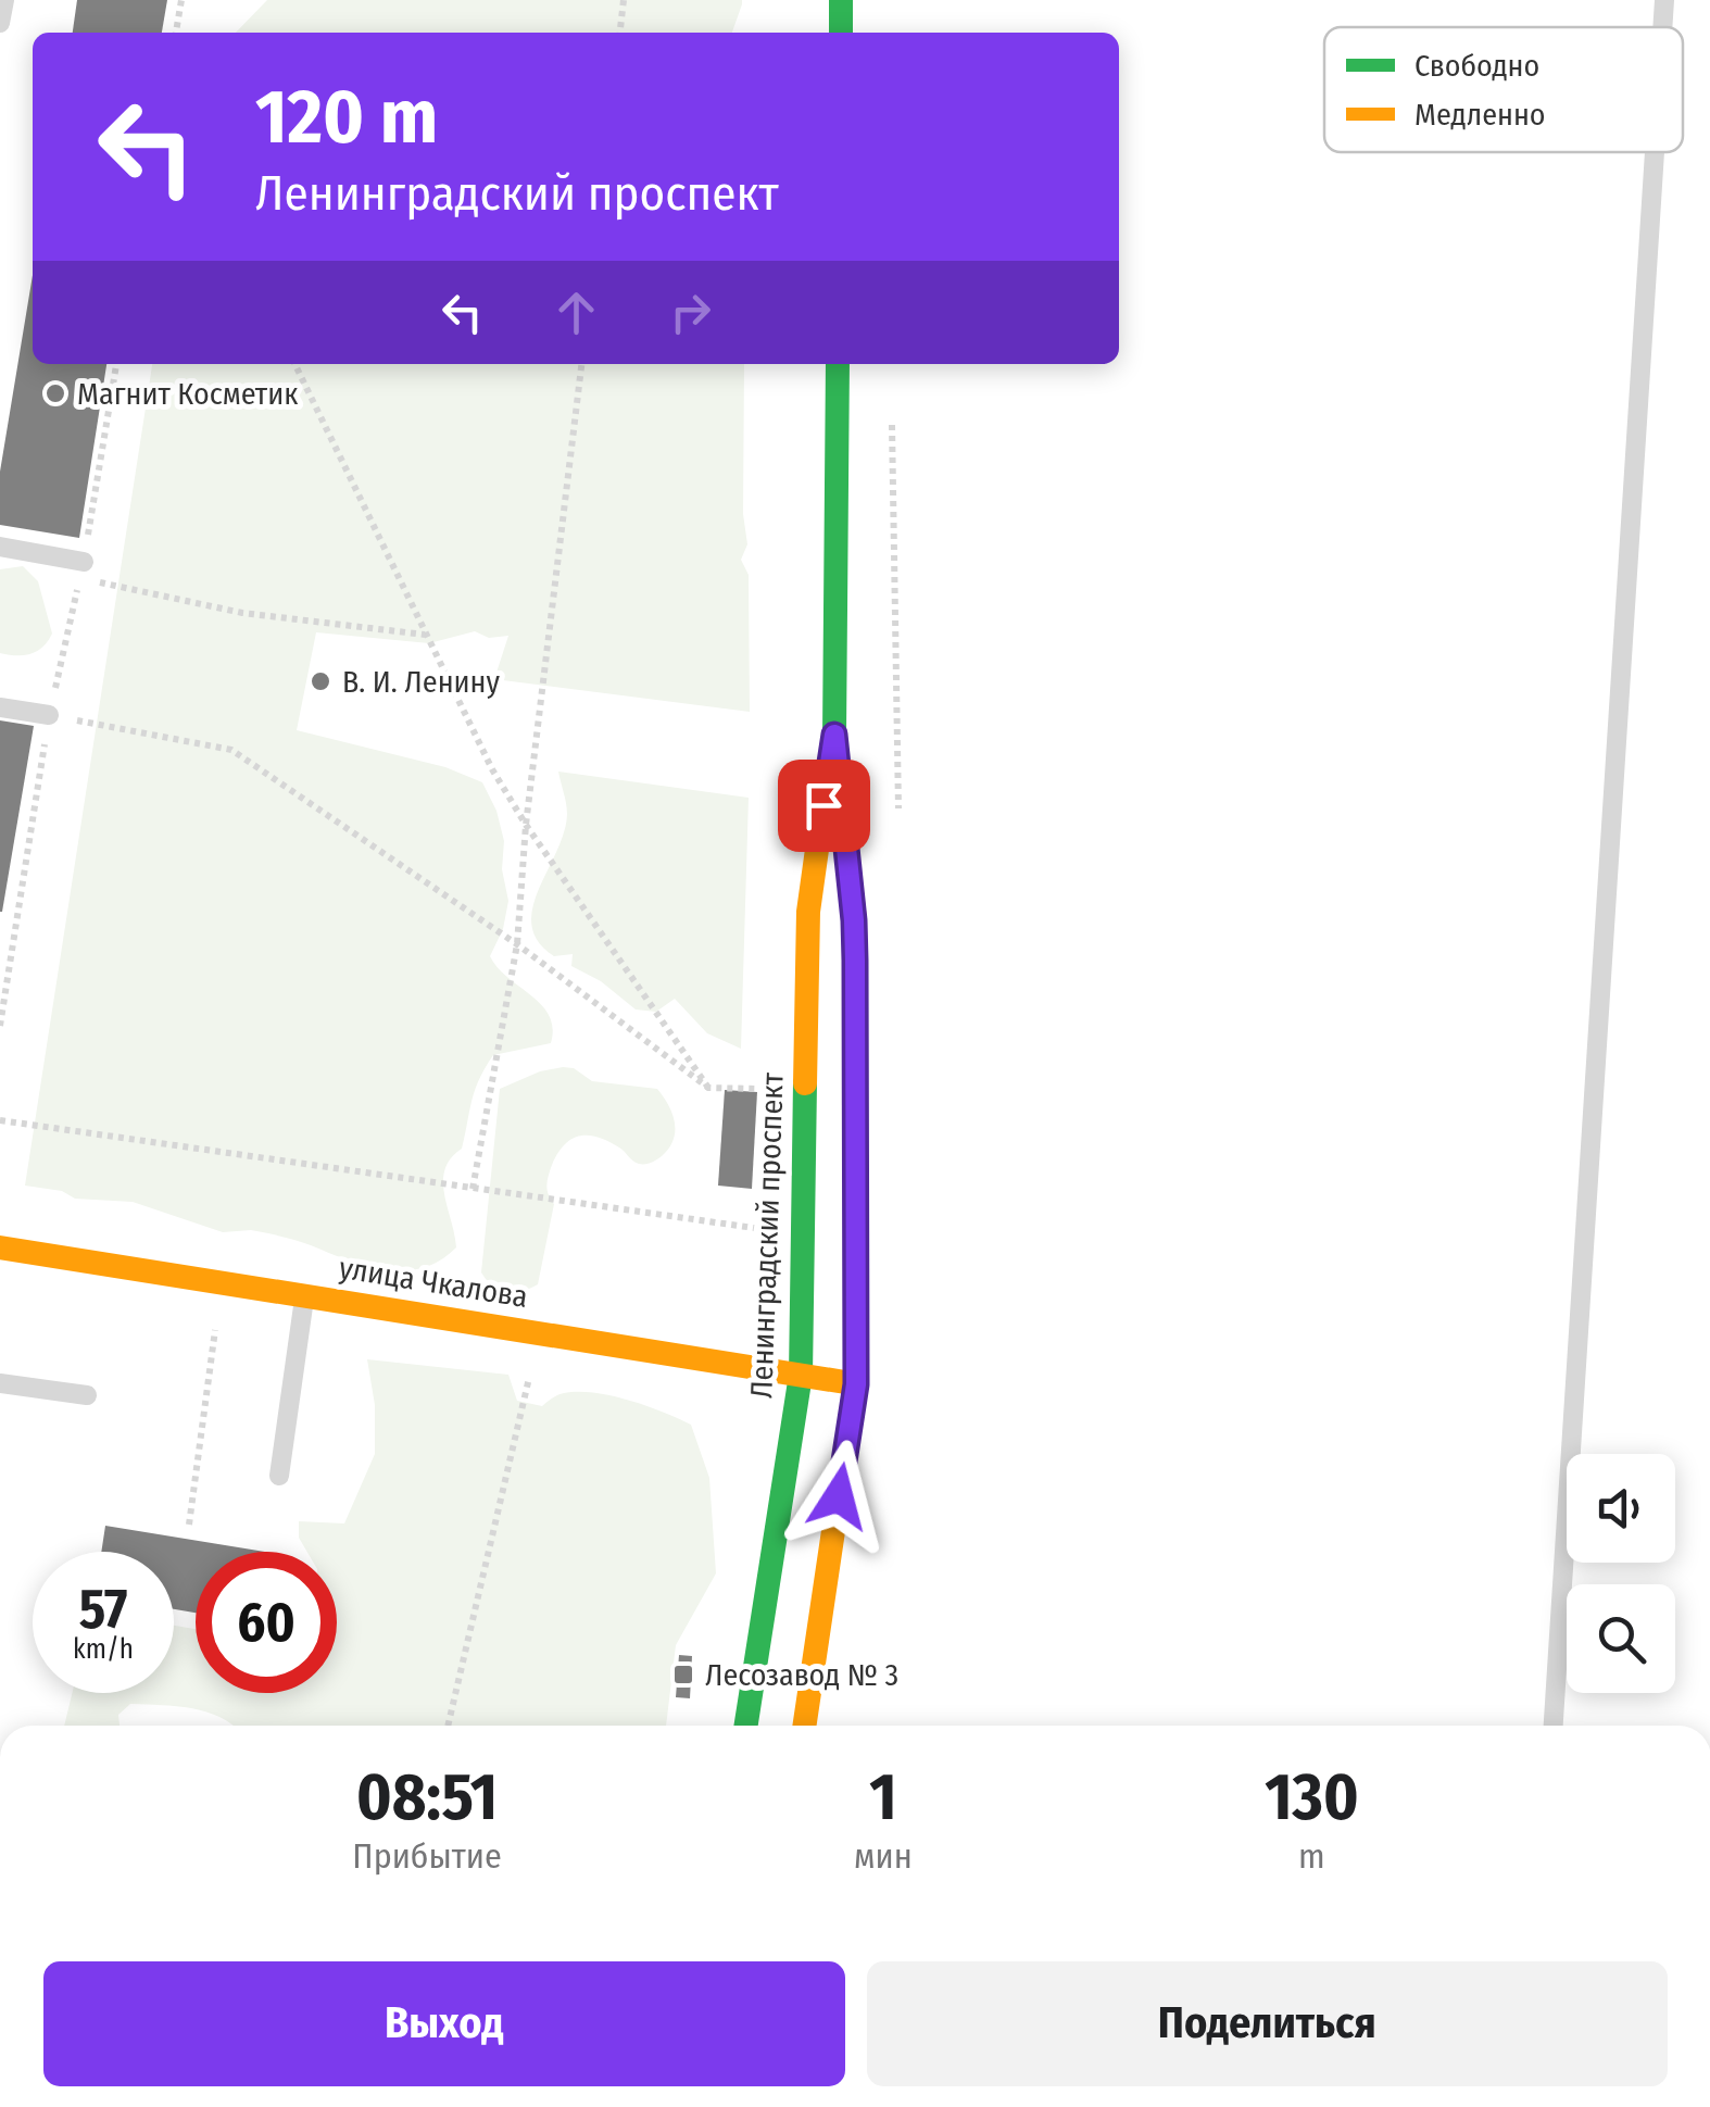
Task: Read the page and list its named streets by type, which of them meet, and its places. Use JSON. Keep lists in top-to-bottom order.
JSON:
{
  "streets": {
    "main road": ["Ленинградский проспект", "улица Чкалова"]
  },
  "crossings": [
    ["Ленинградский проспект", "улица Чкалова"]
  ],
  "places": {
    "other": ["Магнит Косметик", "В. И. Ленину"],
    "transit": ["Лесозавод № 3"]
  },
  "legend": ["Свободно", "Медленно"],
  "page": {
    "turn": ["120 m", "Ленинградский проспект"],
    "speed": "57 km/h",
    "limit": "60",
    "eta": [
      "08:51",
      "Прибытие",
      "1",
      "мин",
      "130",
      "m"
    ],
    "buttons": ["Выход", "Поделиться"]
  }
}
